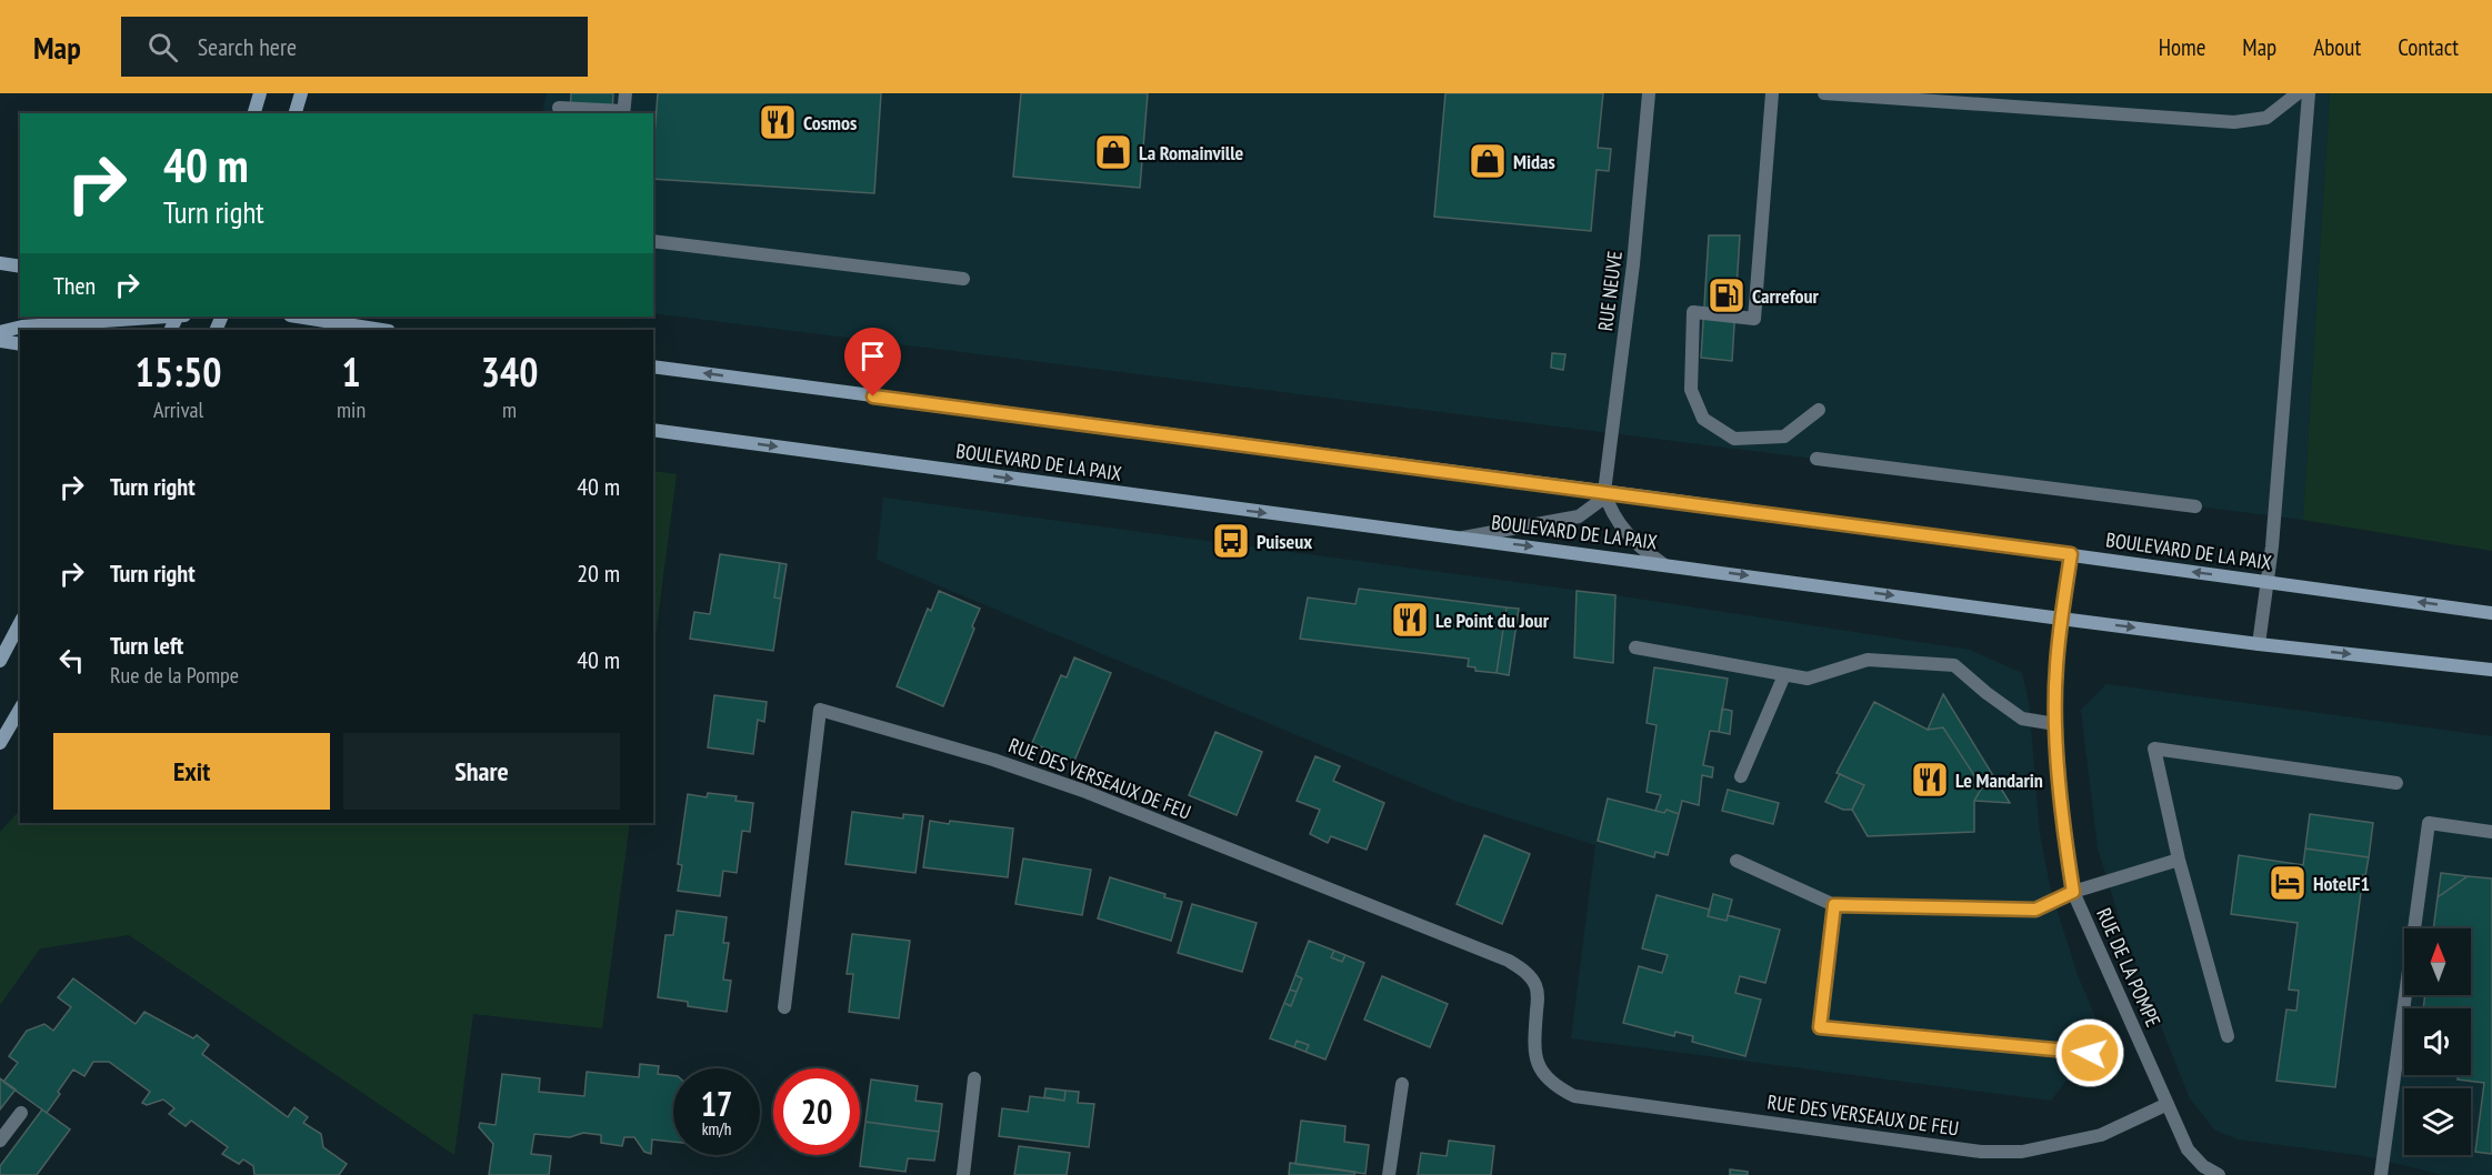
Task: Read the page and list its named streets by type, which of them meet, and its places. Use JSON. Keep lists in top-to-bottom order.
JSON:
{
  "streets": {
    "main road": ["BOULEVARD DE LA PAIX"],
    "street": ["RUE NEUVE", "RUE DES VERSEAUX DE FEU", "RUE DE LA POMPE"]
  },
  "crossings": [
    ["RUE NEUVE", "BOULEVARD DE LA PAIX"],
    ["BOULEVARD DE LA PAIX", "RUE DE LA POMPE"],
    ["RUE DES VERSEAUX DE FEU", "RUE DE LA POMPE"]
  ],
  "places": {
    "restaurant": ["Cosmos", "Le Point du Jour", "Le Mandarin"],
    "shop": ["La Romainville", "Midas"],
    "fuel station": ["Carrefour"],
    "bus stop": ["Puiseux"],
    "hotel": ["HotelF1"]
  },
  "north": "top",
  "page": {
    "header": "Map",
    "search": "Search here",
    "nav": [
      "Home",
      "Map",
      "About",
      "Contact"
    ],
    "turn": ["40 m", "Turn right"],
    "then": "Then",
    "eta": [
      "15:50",
      "Arrival",
      "1",
      "min",
      "340",
      "m"
    ],
    "list": [
      {
        "name": "Turn right",
        "value": "40 m"
      },
      {
        "name": "Turn right",
        "value": "20 m"
      },
      {
        "name": "Turn left",
        "note": "Rue de la Pompe",
        "value": "40 m"
      }
    ],
    "buttons": ["Exit", "Share"],
    "speed": "17 km/h",
    "limit": "20"
  }
}
